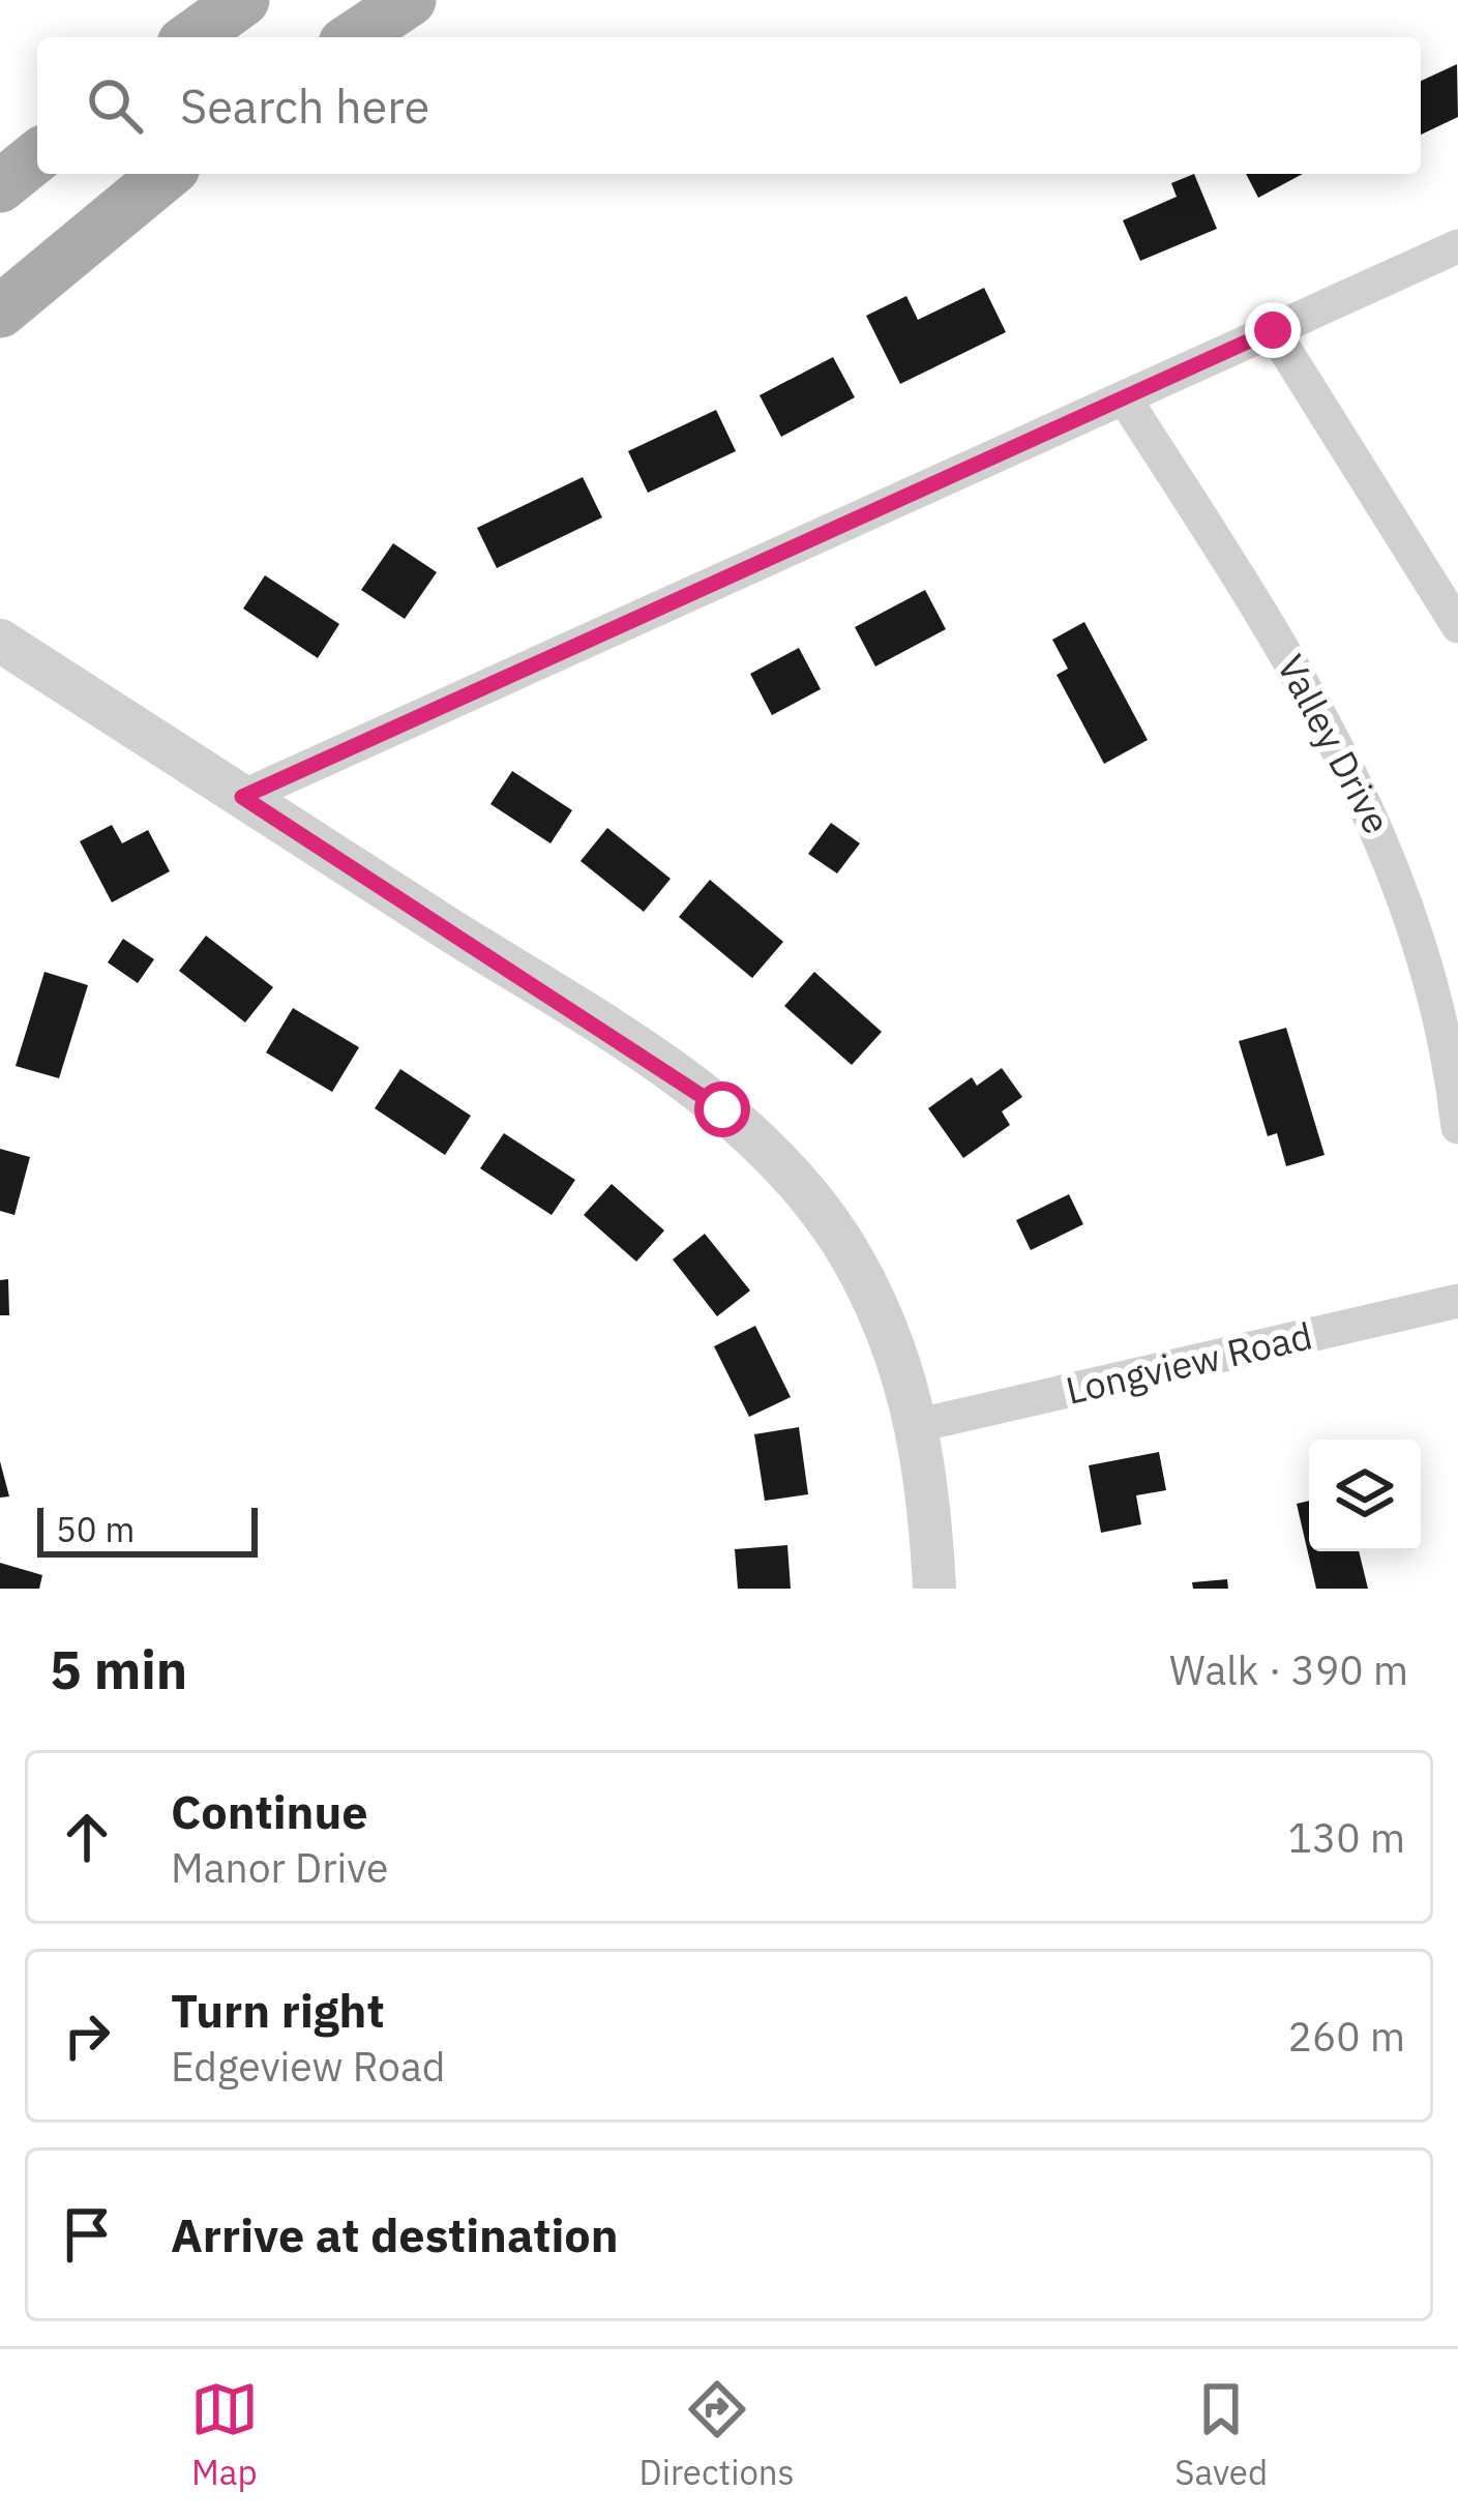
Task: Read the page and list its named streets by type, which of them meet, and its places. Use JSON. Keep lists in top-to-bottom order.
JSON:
{
  "streets": {
    "street": ["Valley Drive", "Longview Road"]
  },
  "scale_bar": "50 m",
  "page": {
    "search": "Search here",
    "scale": "50 m",
    "heading": ["5 min", "Walk · 390 m"],
    "list": [
      ["Continue", "Manor Drive", "130 m"],
      ["Turn right", "Edgeview Road", "260 m"],
      "Arrive at destination"
    ],
    "nav": ["Map", "Directions", "Saved"]
  }
}
